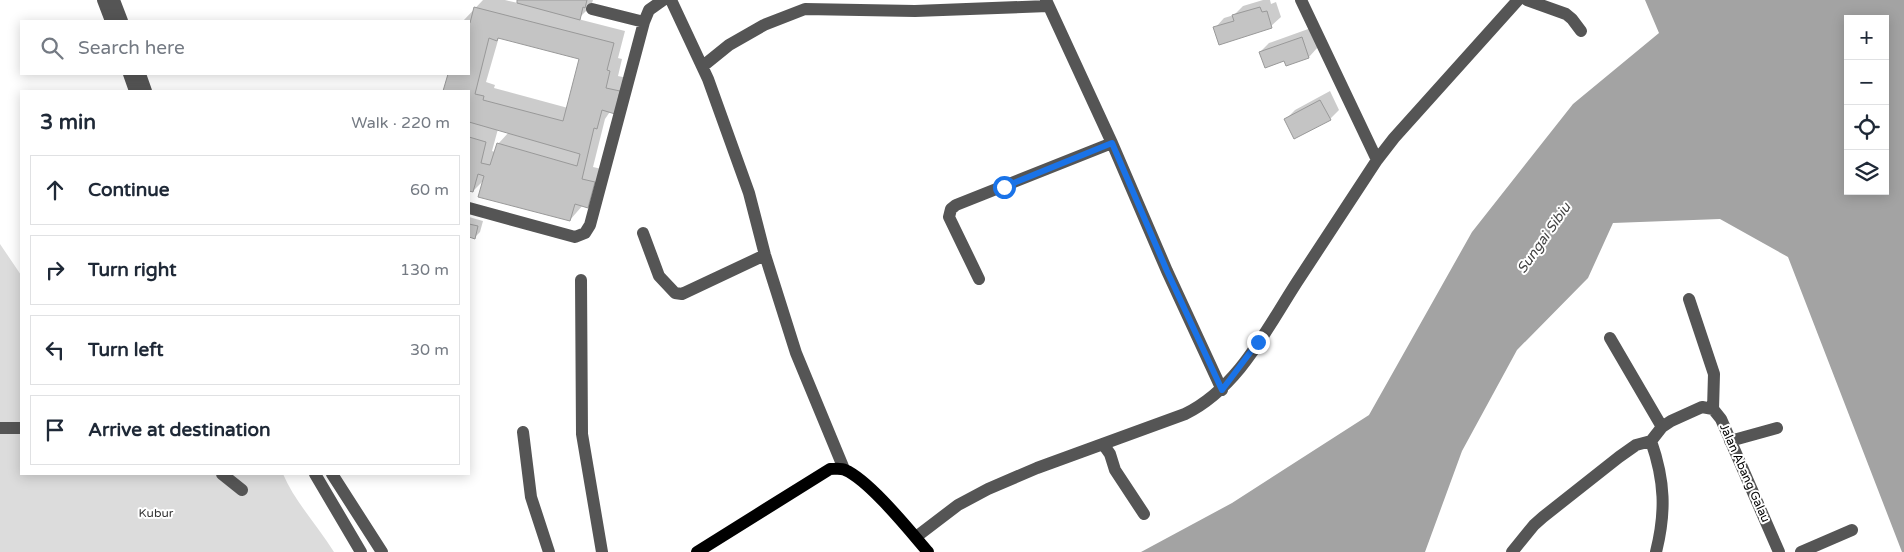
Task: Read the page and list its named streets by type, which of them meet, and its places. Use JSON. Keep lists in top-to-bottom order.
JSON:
{
  "streets": {
    "street": ["Jalan Abang Galau"]
  },
  "water": ["Sungai Sibiu"],
  "parks": ["Kubur"],
  "page": {
    "map_buttons": ["+", "−"],
    "search": "Search here",
    "heading": ["3 min", "Walk · 220 m"],
    "list": [
      ["Continue", "60 m"],
      ["Turn right", "130 m"],
      ["Turn left", "30 m"],
      "Arrive at destination"
    ]
  }
}
